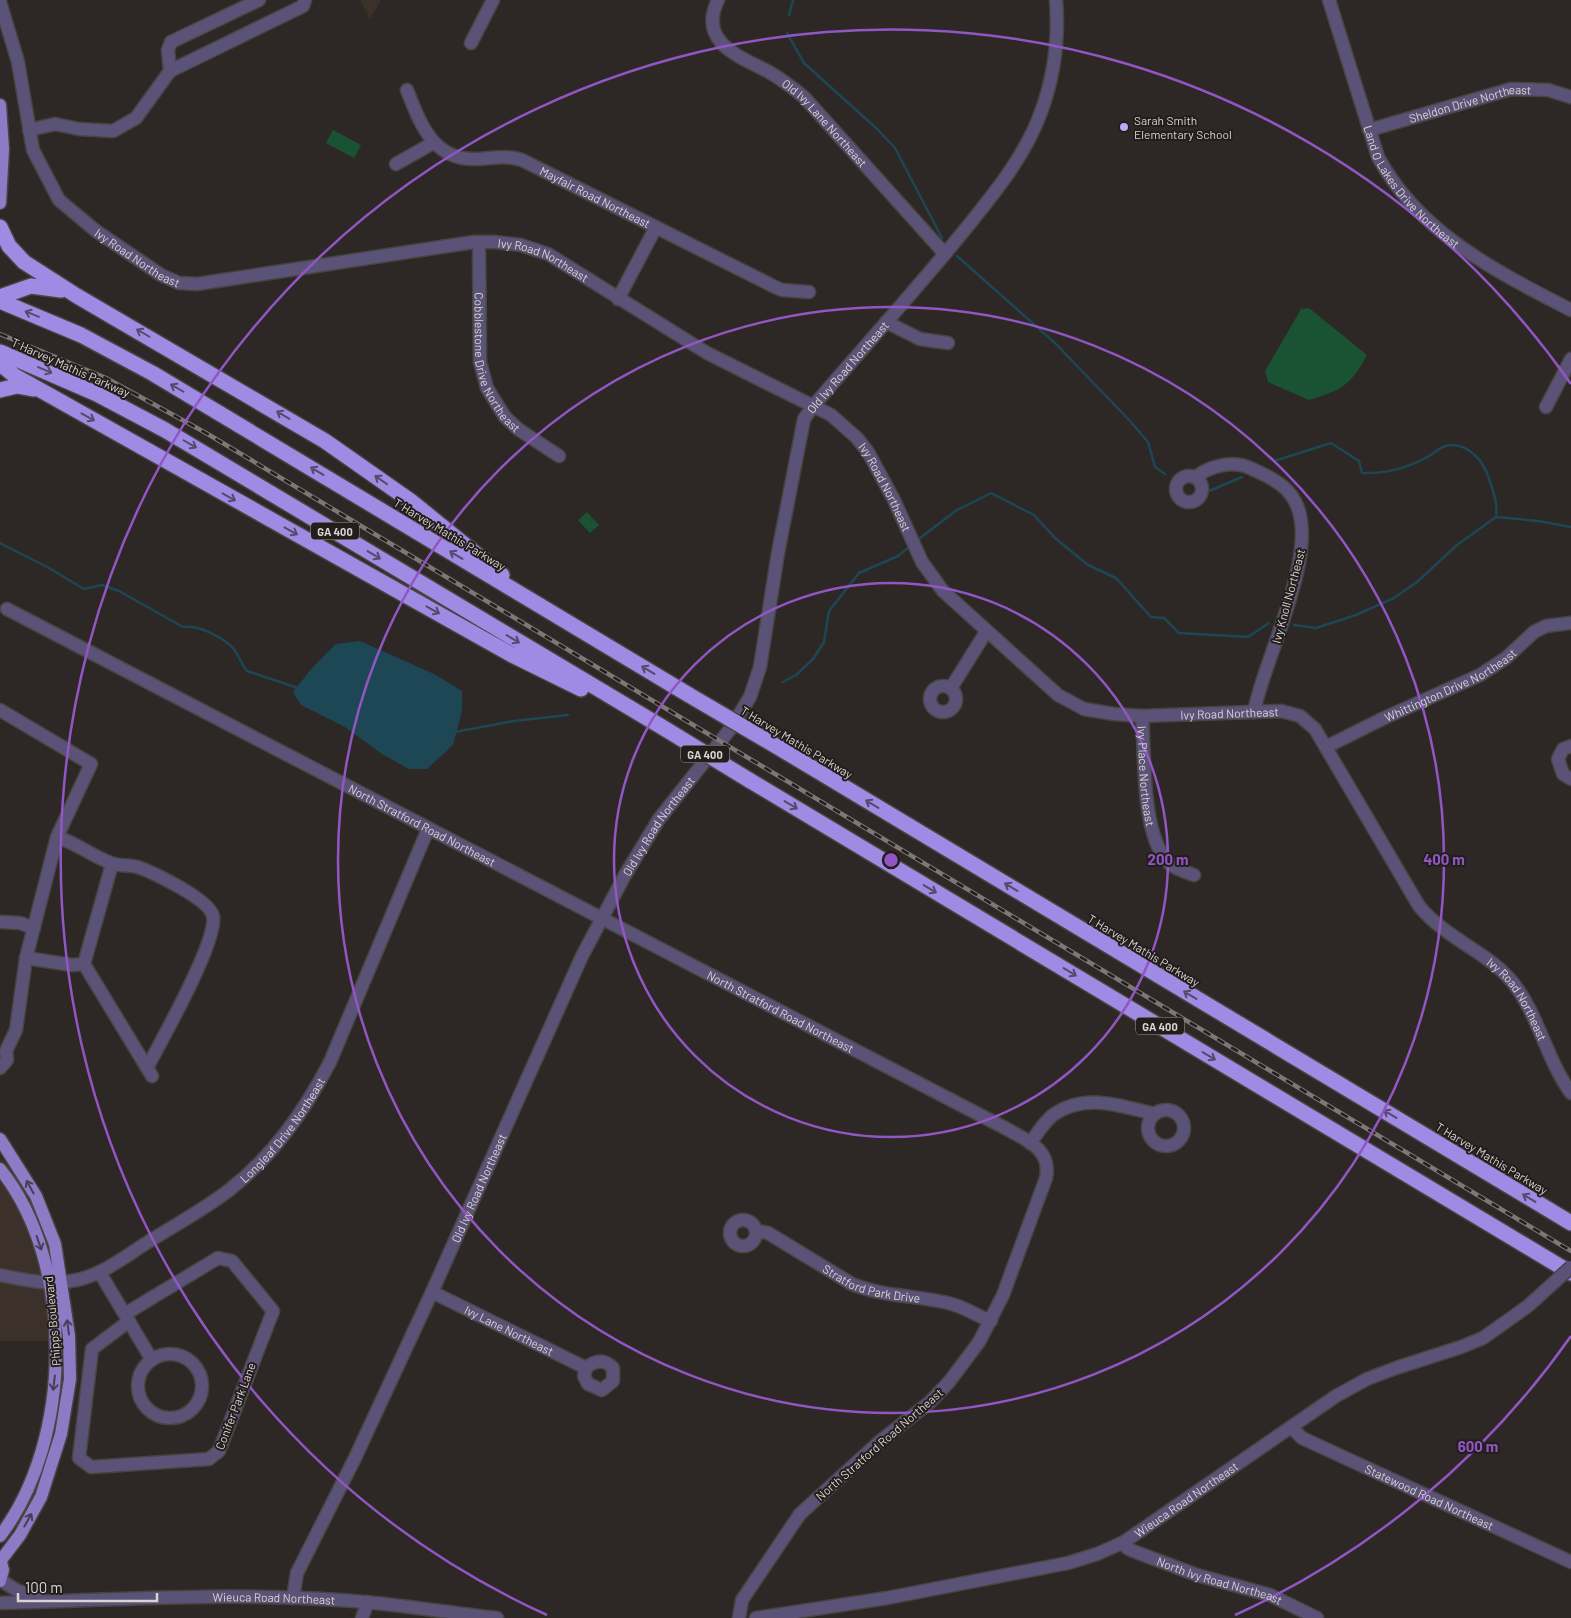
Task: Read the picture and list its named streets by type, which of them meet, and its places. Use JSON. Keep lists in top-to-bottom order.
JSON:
{
  "streets": {
    "highway": ["T Harvey Mathis Parkway", "GA 400"],
    "main road": ["Phipps Boulevard"],
    "street": [
      "Sheldon Drive Northeast",
      "Old Ivy Lane Northeast",
      "Land O Lakes Drive Northeast",
      "Mayfair Road Northeast",
      "Ivy Road Northeast",
      "Cobblestone Drive Northeast",
      "Old Ivy Road Northeast",
      "Ivy Knoll Northeast",
      "Whittington Drive Northeast",
      "Ivy Place Northeast",
      "North Stratford Road Northeast",
      "Longleaf Drive Northeast",
      "Stratford Park Drive",
      "Ivy Lane Northeast",
      "Conifer Park Lane",
      "Statewood Road Northeast",
      "Wieuca Road Northeast",
      "North Ivy Road Northeast"
    ]
  },
  "crossings": [
    ["Sheldon Drive Northeast", "Land O Lakes Drive Northeast"],
    ["Old Ivy Lane Northeast", "Old Ivy Road Northeast"],
    ["Ivy Road Northeast", "Cobblestone Drive Northeast"],
    ["Ivy Road Northeast", "Old Ivy Road Northeast"],
    ["Ivy Road Northeast", "Ivy Knoll Northeast"],
    ["Ivy Road Northeast", "Whittington Drive Northeast"],
    ["Ivy Road Northeast", "Ivy Place Northeast"],
    ["Old Ivy Road Northeast", "North Stratford Road Northeast"],
    ["Old Ivy Road Northeast", "Ivy Lane Northeast"],
    ["Old Ivy Road Northeast", "Wieuca Road Northeast"],
    ["North Stratford Road Northeast", "Longleaf Drive Northeast"],
    ["North Stratford Road Northeast", "Stratford Park Drive"],
    ["Longleaf Drive Northeast", "Phipps Boulevard"],
    ["Statewood Road Northeast", "Wieuca Road Northeast"],
    ["Wieuca Road Northeast", "North Ivy Road Northeast"]
  ],
  "places": ["Sarah Smith Elementary School"],
  "scale_bar": "100 m",
  "rings": ["200 m", "400 m", "600 m"]
}
